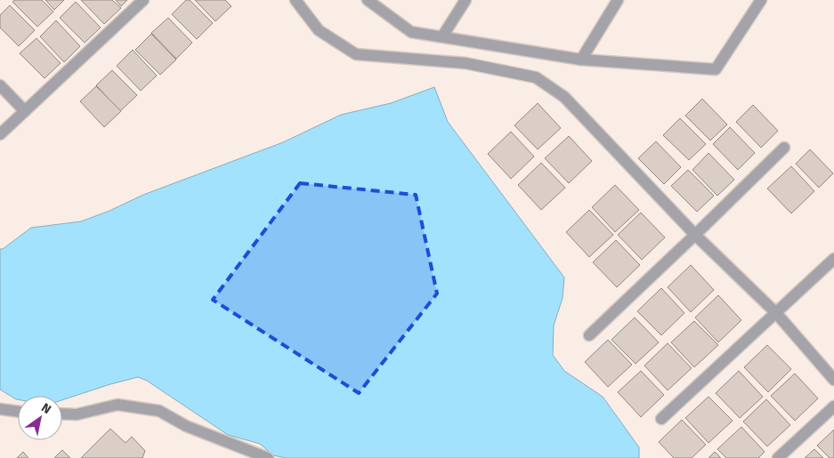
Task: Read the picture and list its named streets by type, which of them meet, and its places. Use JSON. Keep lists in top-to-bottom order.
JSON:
{
  "north": "top right"
}
